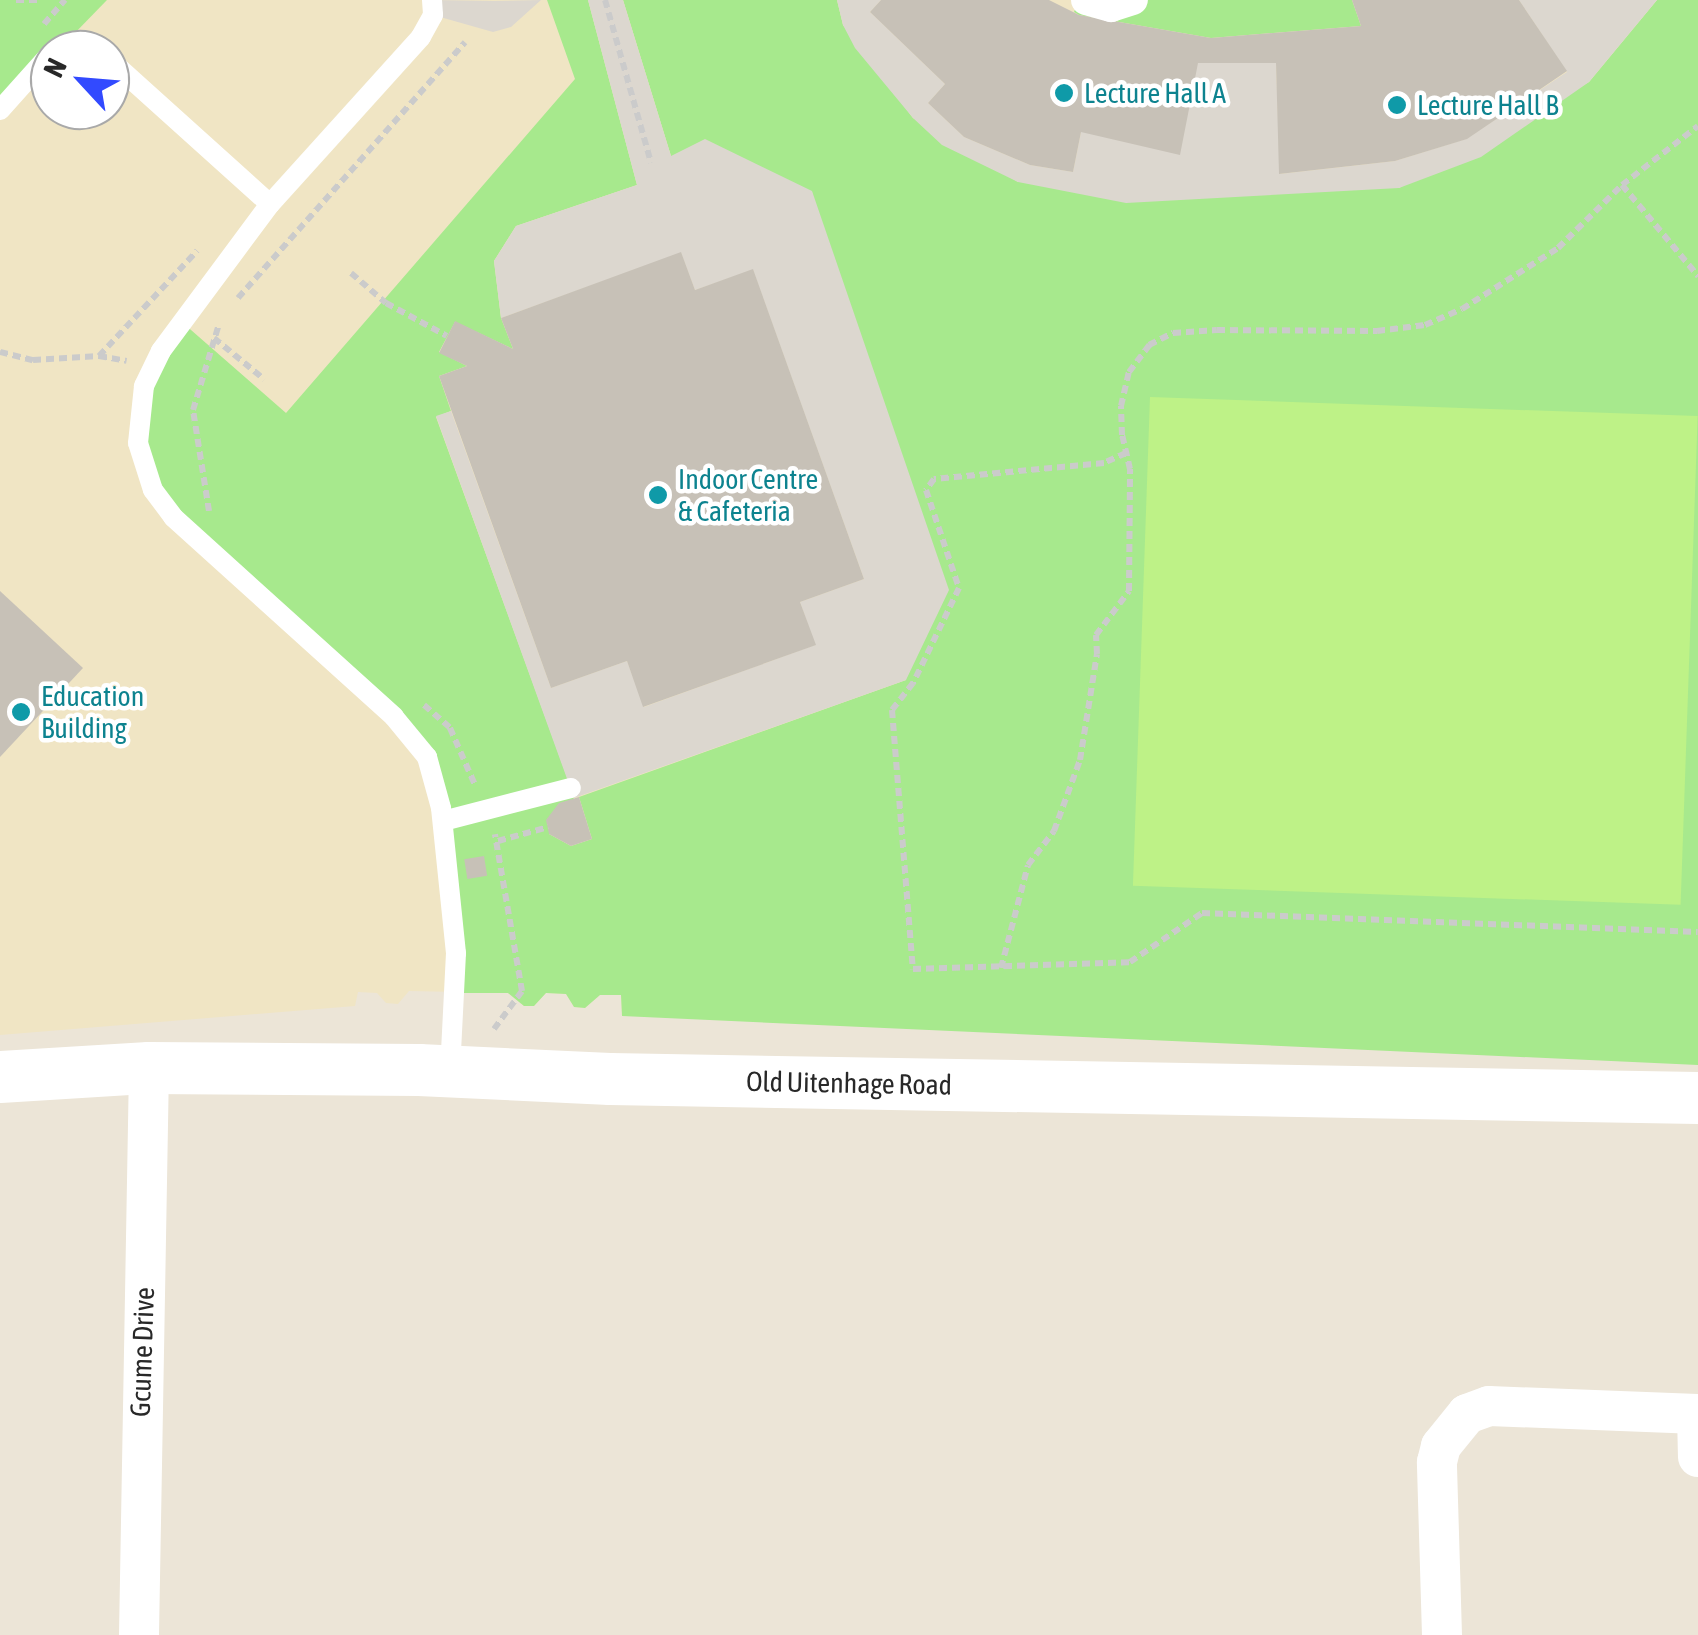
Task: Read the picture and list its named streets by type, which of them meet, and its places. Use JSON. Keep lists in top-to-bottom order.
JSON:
{
  "streets": {
    "street": ["Old Uitenhage Road", "Gcume Drive"]
  },
  "crossings": [
    ["Old Uitenhage Road", "Gcume Drive"]
  ],
  "places": [
    "Lecture Hall A",
    "Lecture Hall B",
    "Indoor Centre & Cafeteria",
    "Education Building"
  ],
  "north": "top left"
}
